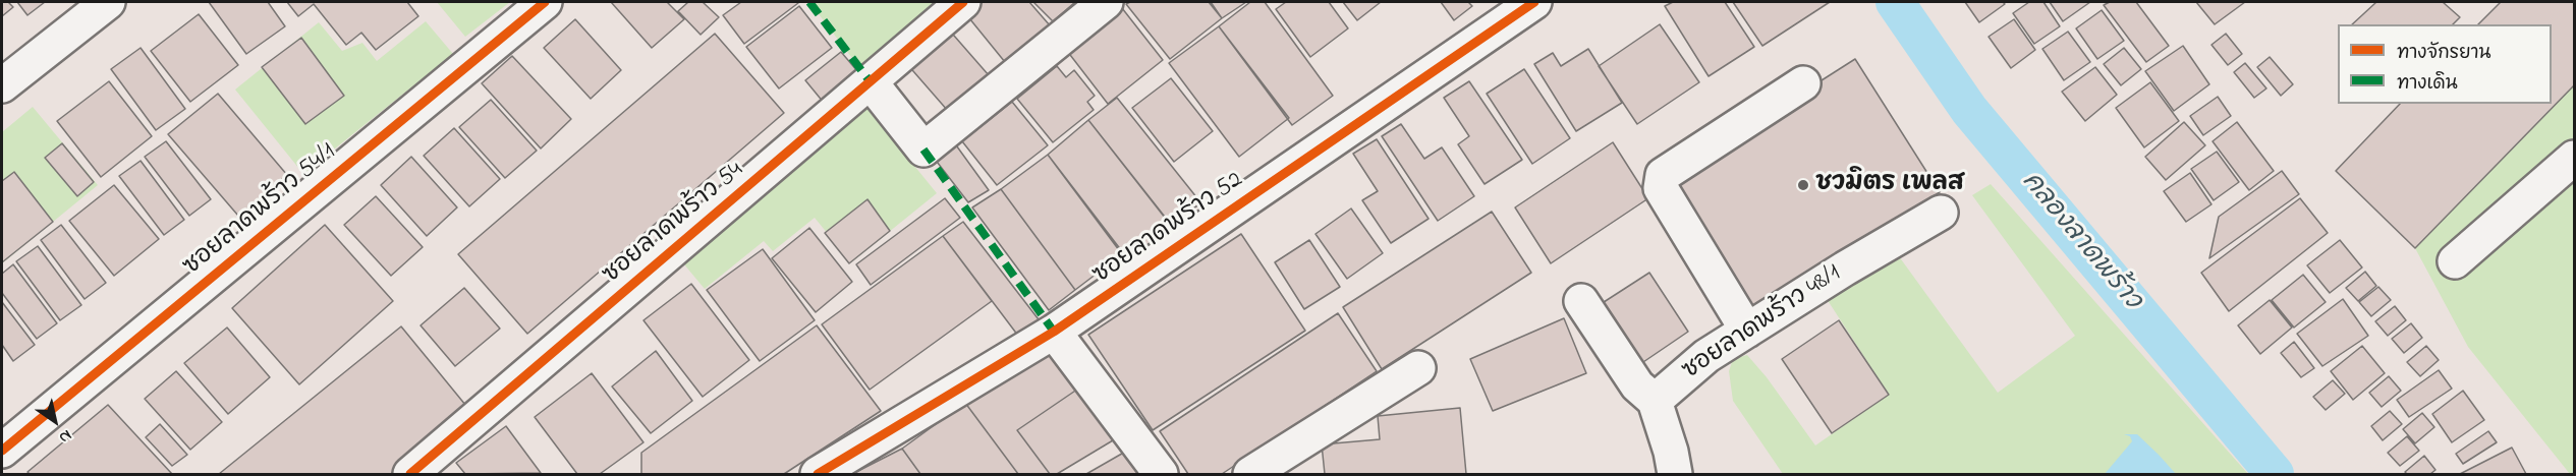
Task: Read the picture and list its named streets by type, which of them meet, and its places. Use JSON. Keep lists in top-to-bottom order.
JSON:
{
  "streets": {
    "street": [
      "ซอยลาดพร้าว 54/1",
      "ซอยลาดพร้าว 54",
      "ซอยลาดพร้าว 52",
      "ซอยลาดพร้าว 48/1"
    ]
  },
  "water": ["คลองลาดพร้าว"],
  "places": ["ชวมิตร เพลส"],
  "legend": ["ทางจักรยาน", "ทางเดิน"],
  "north": "bottom right"
}
